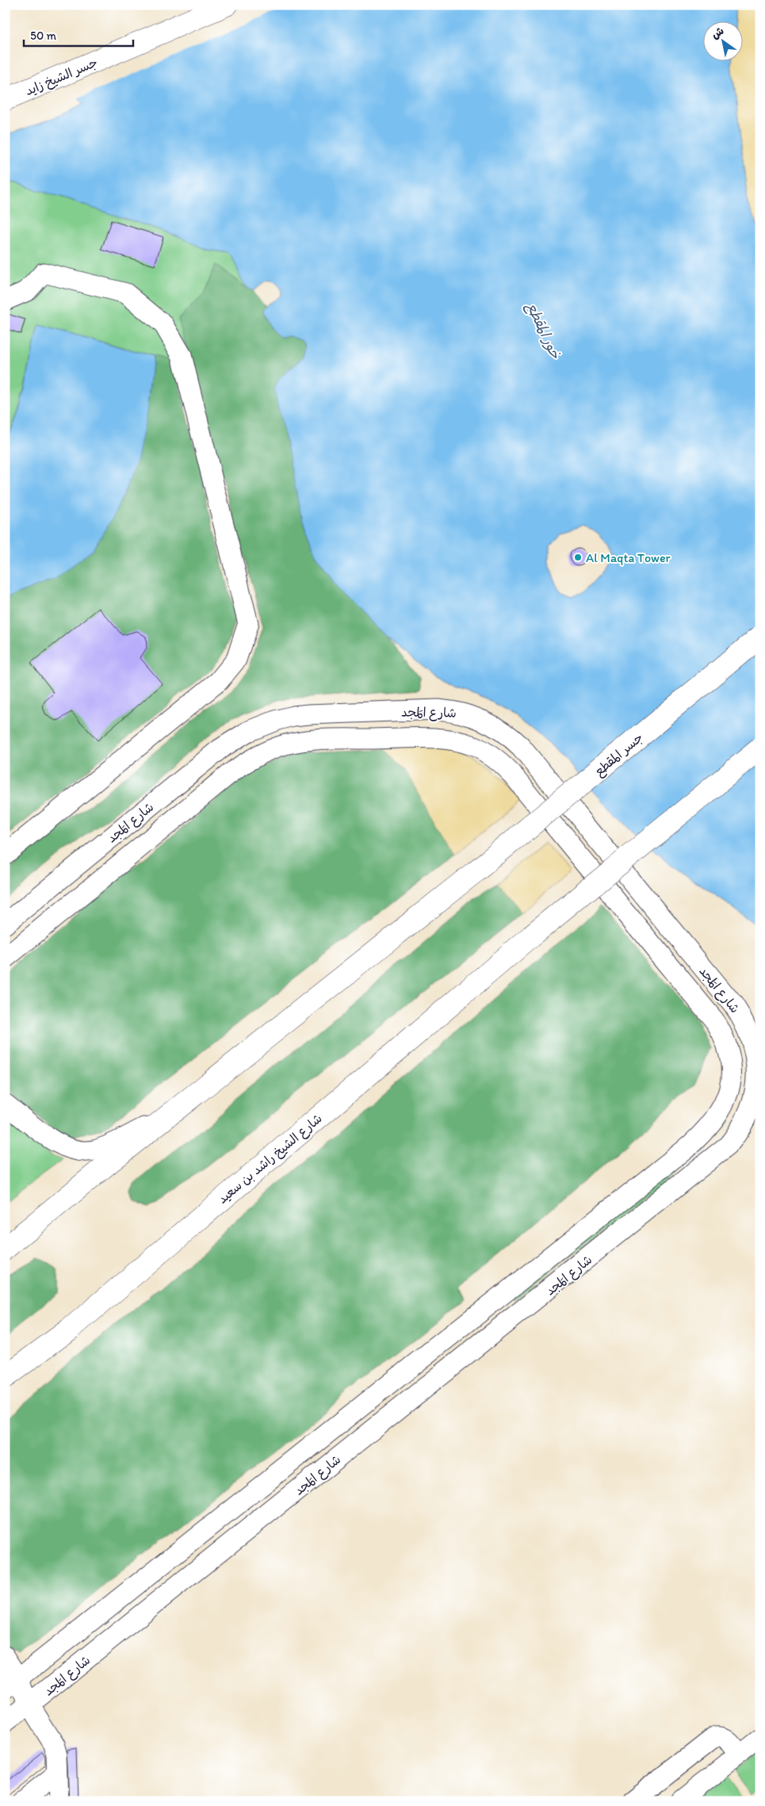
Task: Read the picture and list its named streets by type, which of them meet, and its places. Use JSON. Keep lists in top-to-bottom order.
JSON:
{
  "streets": {
    "highway": ["جسر الشيخ زايد", "جسر المقطع", "شارع الشيخ راشد بن سعيد"],
    "street": ["شارع المَجد"]
  },
  "water": ["خور المقطع"],
  "places": ["Al Maqta Tower"],
  "scale_bar": "50 m",
  "north": "top left"
}
